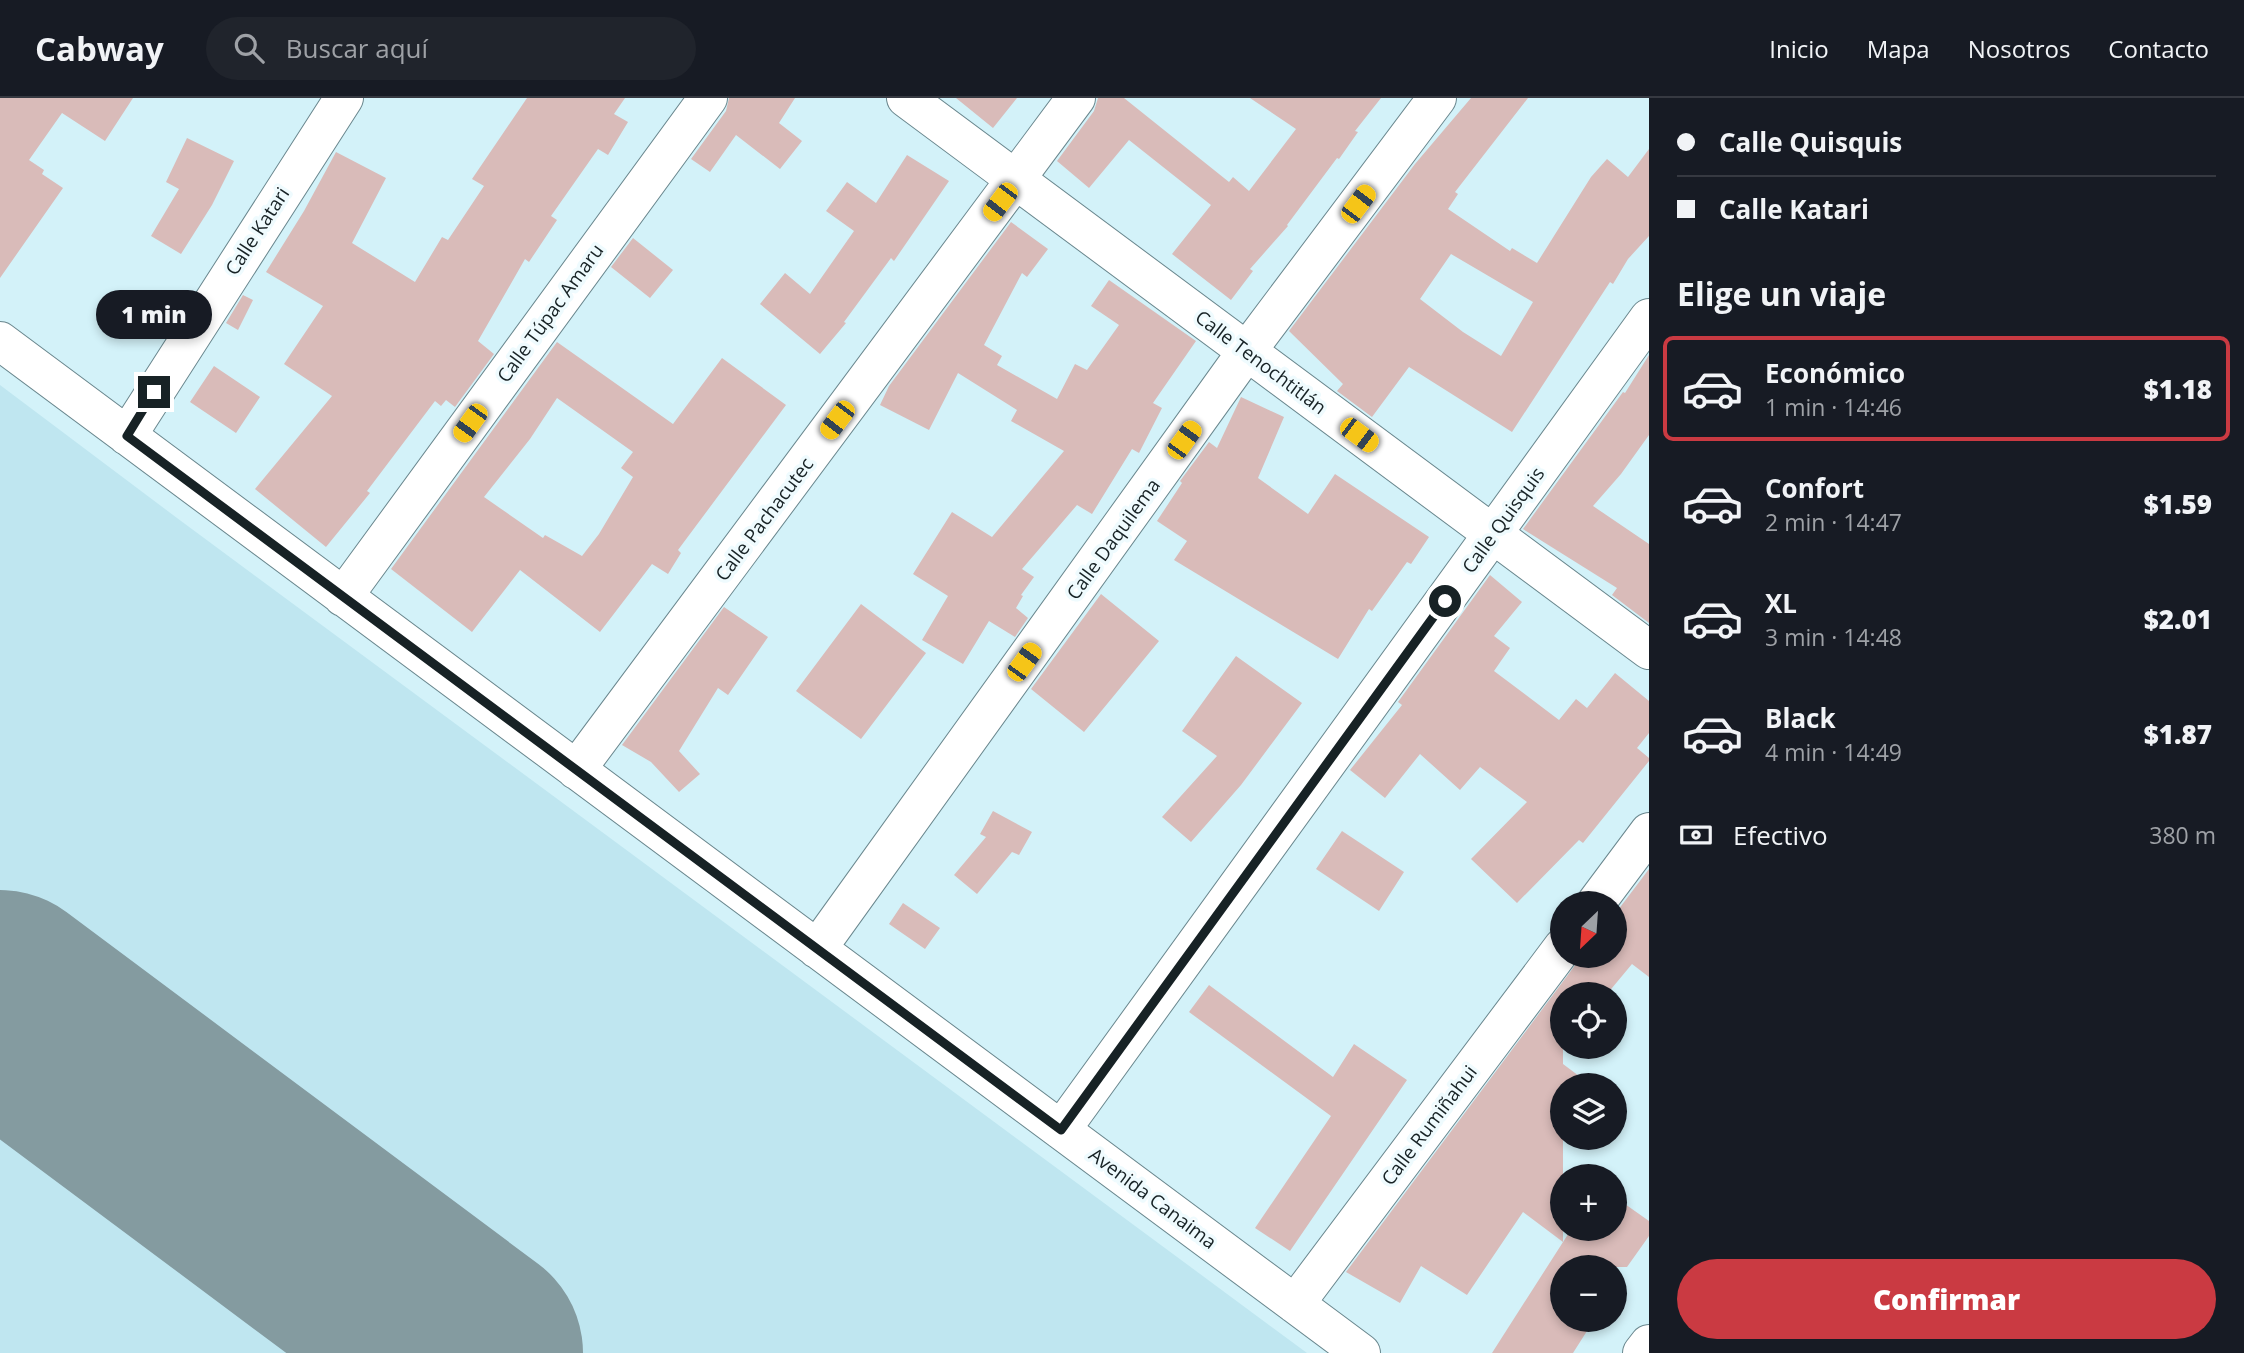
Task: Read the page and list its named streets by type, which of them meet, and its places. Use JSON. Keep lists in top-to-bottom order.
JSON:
{
  "streets": {
    "street": [
      "Calle Katari",
      "Calle Túpac Amaru",
      "Calle Tenochtitlán",
      "Calle Pachacutec",
      "Calle Quisquis",
      "Calle Daquilema",
      "Calle Rumiñahui",
      "Avenida Canaima"
    ]
  },
  "crossings": [
    ["Calle Katari", "Avenida Canaima"],
    ["Calle Túpac Amaru", "Avenida Canaima"],
    ["Calle Tenochtitlán", "Calle Pachacutec"],
    ["Calle Tenochtitlán", "Calle Quisquis"],
    ["Calle Tenochtitlán", "Calle Daquilema"],
    ["Calle Pachacutec", "Avenida Canaima"],
    ["Calle Quisquis", "Avenida Canaima"],
    ["Calle Daquilema", "Avenida Canaima"],
    ["Calle Rumiñahui", "Avenida Canaima"]
  ],
  "north": "bottom left",
  "page": {
    "header": "Cabway",
    "search": "Buscar aquí",
    "nav": [
      "Inicio",
      "Mapa",
      "Nosotros",
      "Contacto"
    ],
    "banner": ["Calle Quisquis", "Calle Katari"],
    "heading": "Elige un viaje",
    "bubble": "1 min",
    "list": [
      {
        "name": "Económico",
        "note": "1 min · 14:46",
        "value": "$1.18"
      },
      {
        "name": "Confort",
        "note": "2 min · 14:47",
        "value": "$1.59"
      },
      {
        "name": "XL",
        "note": "3 min · 14:48",
        "value": "$2.01"
      },
      {
        "name": "Black",
        "note": "4 min · 14:49",
        "value": "$1.87"
      }
    ],
    "pay": ["Efectivo", "380 m"],
    "map_buttons": ["+", "−"],
    "buttons": "Confirmar"
  }
}
